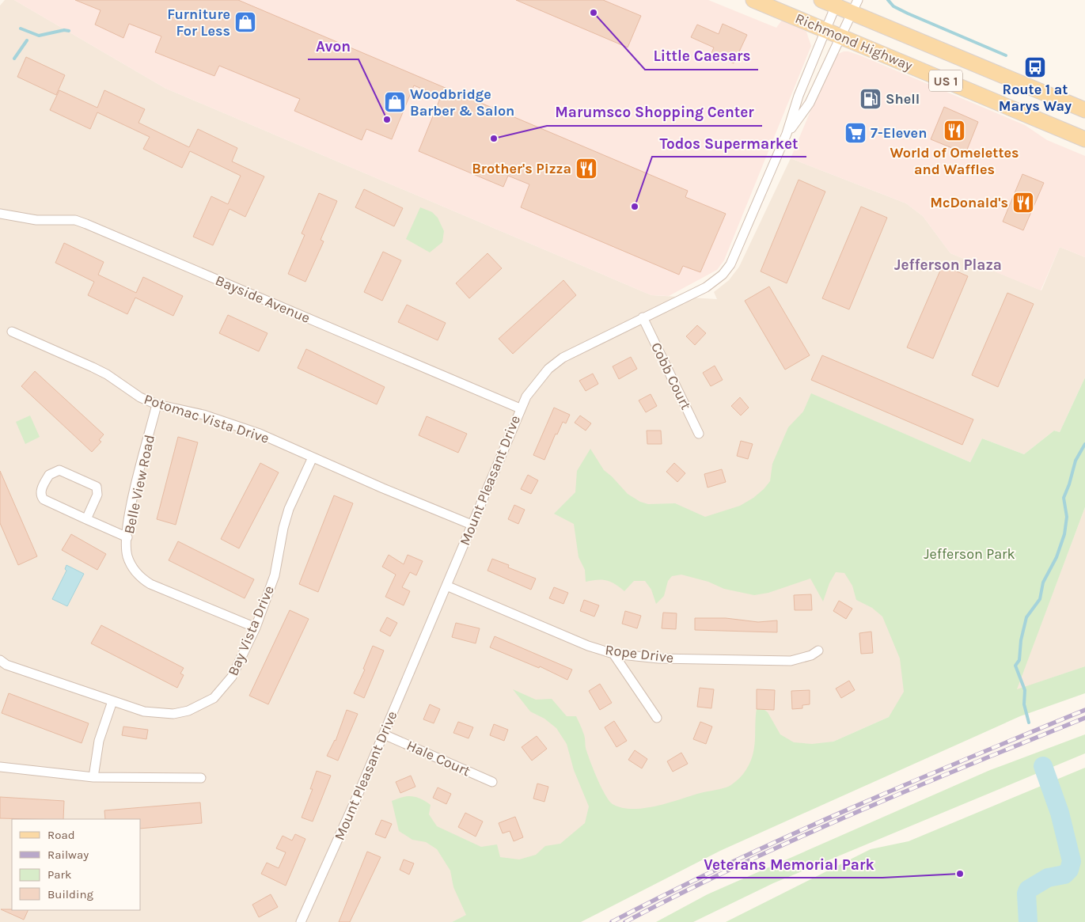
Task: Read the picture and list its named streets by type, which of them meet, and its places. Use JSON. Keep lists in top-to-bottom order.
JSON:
{
  "streets": {
    "main road": ["Richmond Highway", "US 1"],
    "street": [
      "Bayside Avenue",
      "Cobb Court",
      "Potomac Vista Drive",
      "Mount Pleasant Drive",
      "Belle View Road",
      "Bay Vista Drive",
      "Rope Drive",
      "Hale Court"
    ]
  },
  "crossings": [
    ["Richmond Highway", "Mount Pleasant Drive"],
    ["Bayside Avenue", "Mount Pleasant Drive"],
    ["Cobb Court", "Mount Pleasant Drive"],
    ["Potomac Vista Drive", "Mount Pleasant Drive"],
    ["Potomac Vista Drive", "Belle View Road"],
    ["Potomac Vista Drive", "Bay Vista Drive"],
    ["Mount Pleasant Drive", "Rope Drive"],
    ["Mount Pleasant Drive", "Hale Court"],
    ["Belle View Road", "Bay Vista Drive"]
  ],
  "districts": ["Jefferson Plaza"],
  "parks": ["Jefferson Park"],
  "places": {
    "other": [
      "Little Caesars",
      "Avon",
      "Marumsco Shopping Center",
      "Todos Supermarket",
      "Veterans Memorial Park"
    ],
    "shop": ["Furniture For Less", "Woodbridge Barber & Salon"],
    "bus stop": ["Route 1 at Marys Way"],
    "fuel station": ["Shell"],
    "restaurant": ["World of Omelettes and Waffles", "Brother's Pizza", "McDonald's"],
    "supermarket": ["7-Eleven"]
  },
  "legend": [
    "Road",
    "Railway",
    "Park",
    "Building"
  ]
}
